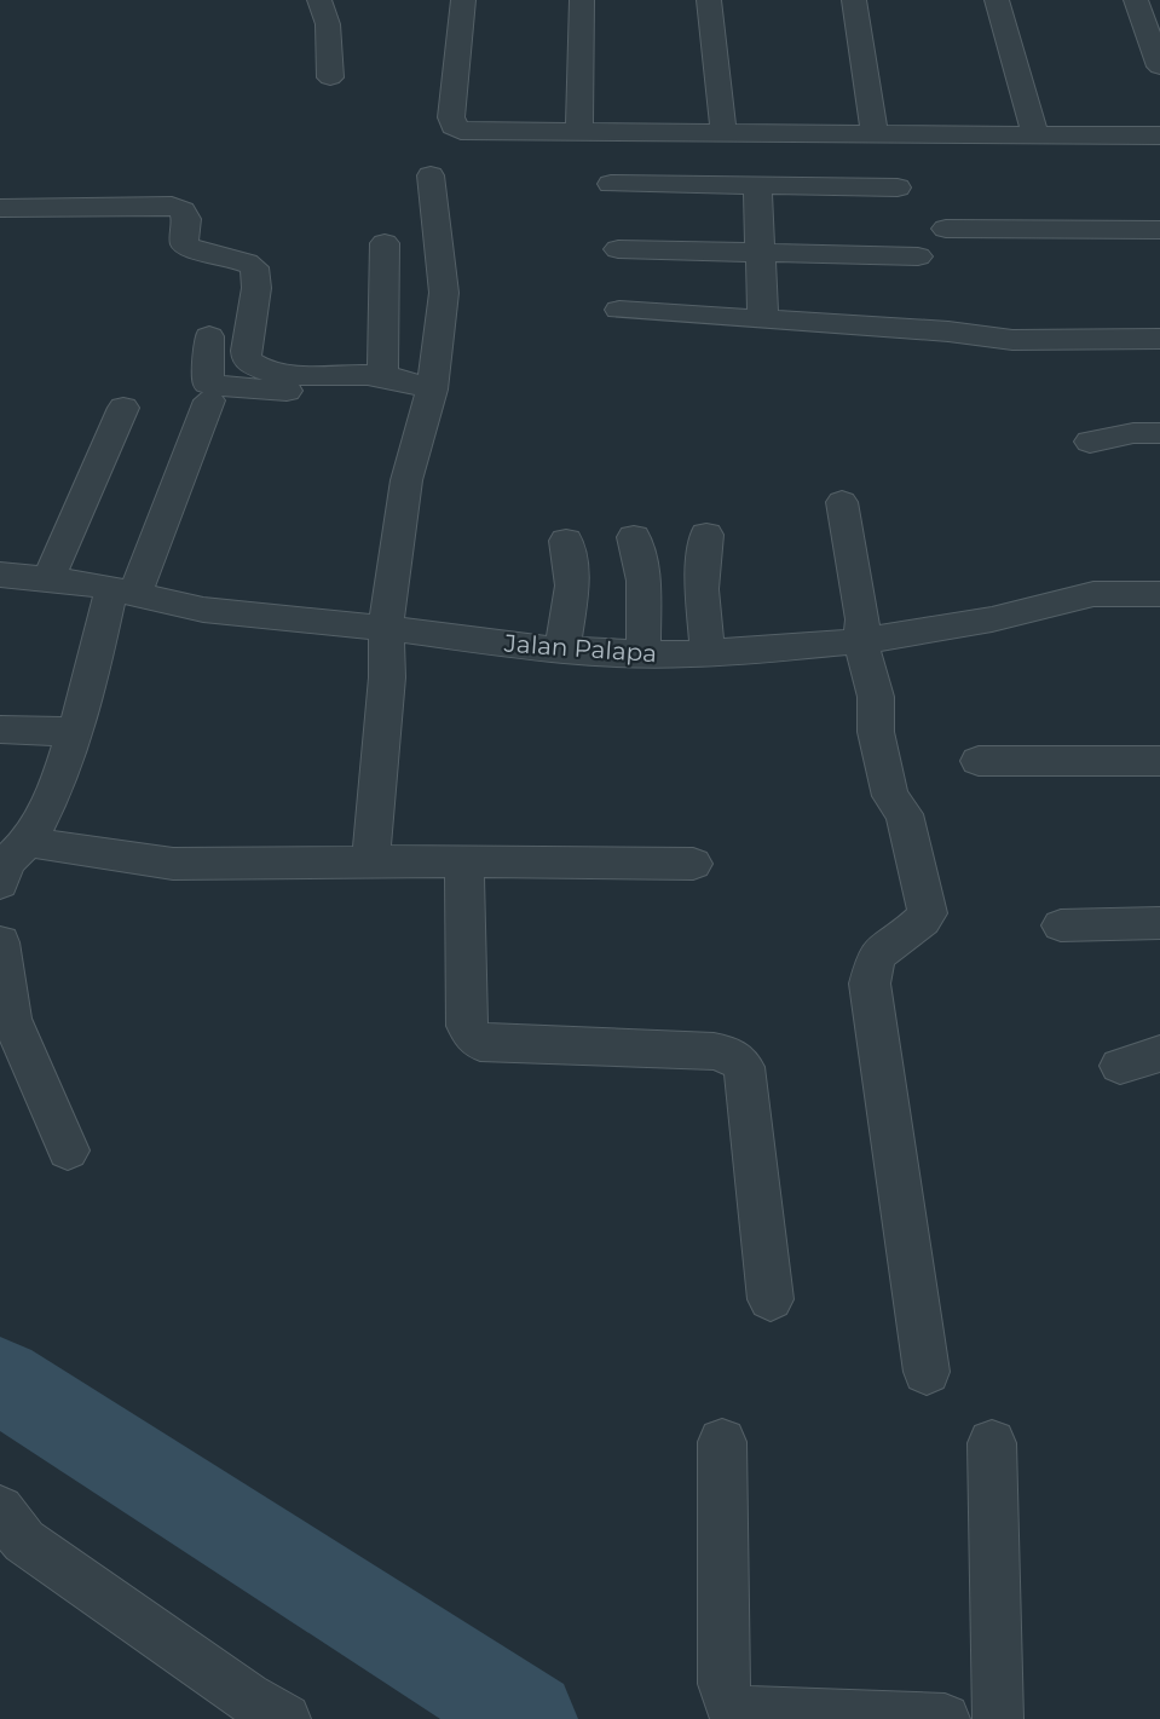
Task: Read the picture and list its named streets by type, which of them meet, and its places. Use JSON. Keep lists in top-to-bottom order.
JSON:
{
  "streets": {
    "street": ["Jalan Palapa"]
  }
}
